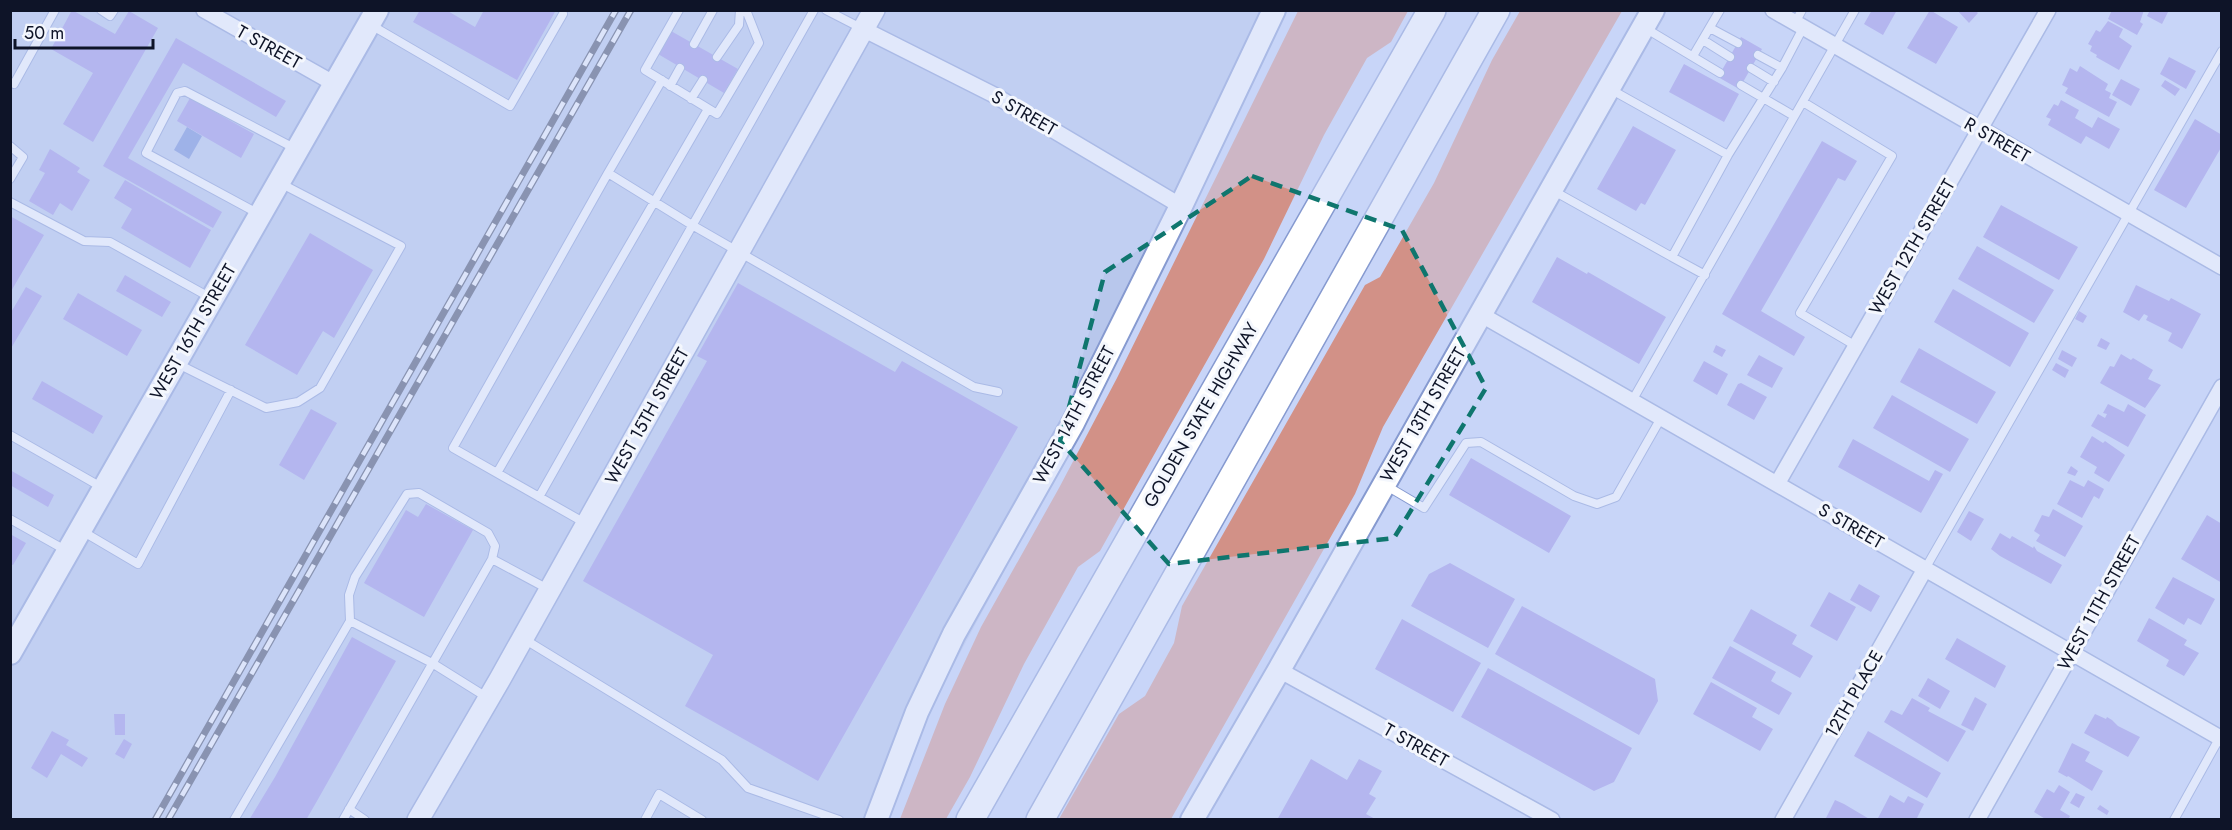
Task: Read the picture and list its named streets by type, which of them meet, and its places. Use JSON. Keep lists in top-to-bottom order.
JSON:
{
  "streets": {
    "highway": ["GOLDEN STATE HIGHWAY"],
    "main road": ["WEST 16TH STREET", "WEST 14TH STREET", "WEST 13TH STREET"],
    "street": [
      "T STREET",
      "S STREET",
      "R STREET",
      "WEST 12TH STREET",
      "WEST 15TH STREET",
      "WEST 11TH STREET",
      "12TH PLACE"
    ]
  },
  "crossings": [
    ["T STREET", "WEST 16TH STREET"],
    ["T STREET", "WEST 13TH STREET"],
    ["S STREET", "WEST 12TH STREET"],
    ["S STREET", "WEST 14TH STREET"],
    ["S STREET", "WEST 13TH STREET"],
    ["S STREET", "WEST 15TH STREET"],
    ["S STREET", "WEST 11TH STREET"],
    ["S STREET", "12TH PLACE"],
    ["R STREET", "WEST 12TH STREET"]
  ],
  "scale_bar": "50 m"
}
